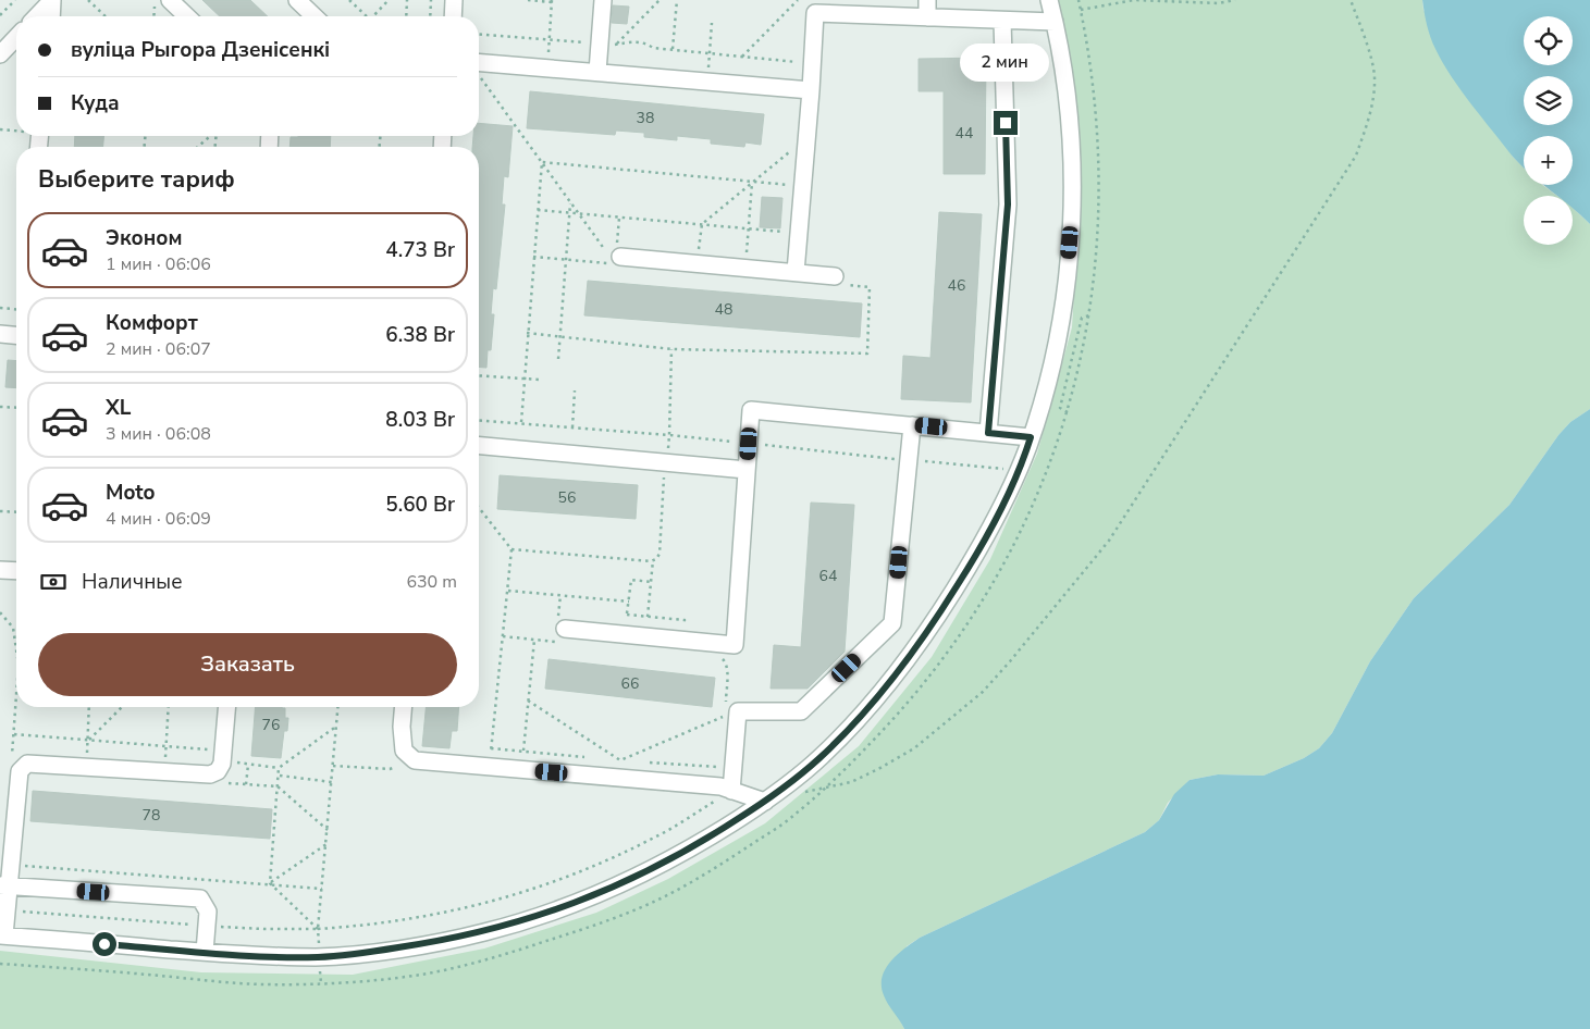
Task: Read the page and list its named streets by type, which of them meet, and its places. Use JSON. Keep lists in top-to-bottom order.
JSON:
{
  "house_numbers": [
    "38",
    "44",
    "46",
    "48",
    "56",
    "64",
    "66",
    "76",
    "78"
  ],
  "page": {
    "map_buttons": ["+", "−"],
    "banner": ["вуліца Рыгора Дзенісенкі", "Куда"],
    "bubble": "2 мин",
    "heading": "Выберите тариф",
    "list": [
      {
        "name": "Эконом",
        "note": "1 мин · 06:06",
        "value": "4.73 Br"
      },
      {
        "name": "Комфорт",
        "note": "2 мин · 06:07",
        "value": "6.38 Br"
      },
      {
        "name": "XL",
        "note": "3 мин · 06:08",
        "value": "8.03 Br"
      },
      {
        "name": "Moto",
        "note": "4 мин · 06:09",
        "value": "5.60 Br"
      }
    ],
    "pay": ["Наличные", "630 m"],
    "buttons": "Заказать"
  }
}
